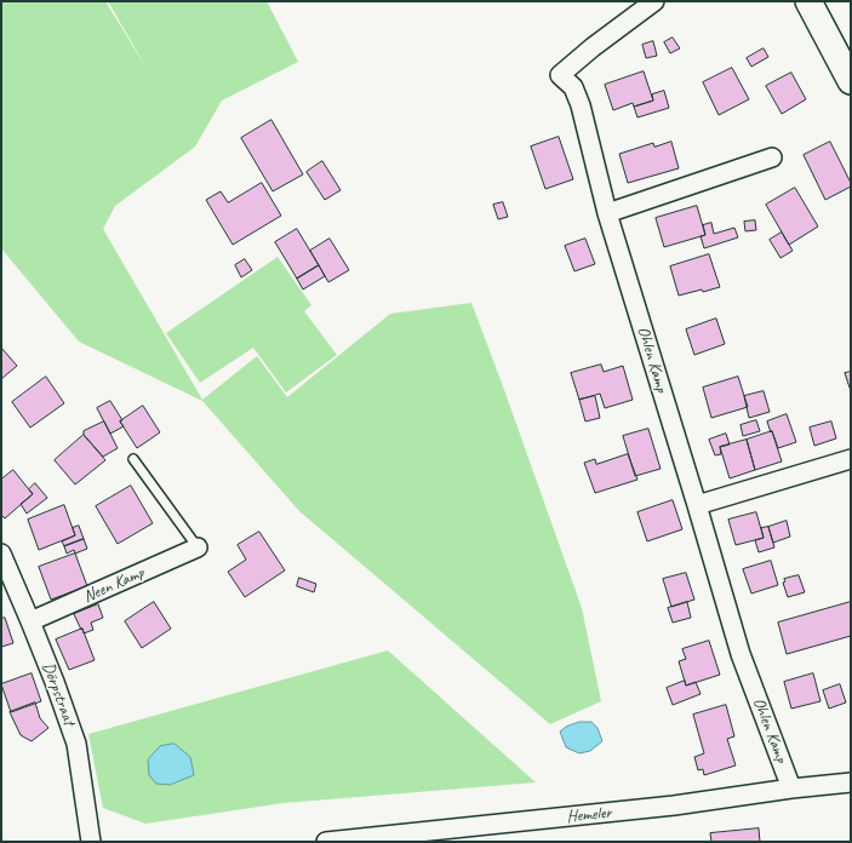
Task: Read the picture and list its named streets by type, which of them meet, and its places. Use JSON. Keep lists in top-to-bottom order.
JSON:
{
  "streets": {
    "street": [
      "Ohlen Kamp",
      "Neen Kamp",
      "Dörpstraat",
      "Hemeler"
    ]
  },
  "crossings": [
    ["Ohlen Kamp", "Hemeler"],
    ["Neen Kamp", "Dörpstraat"]
  ]
}
